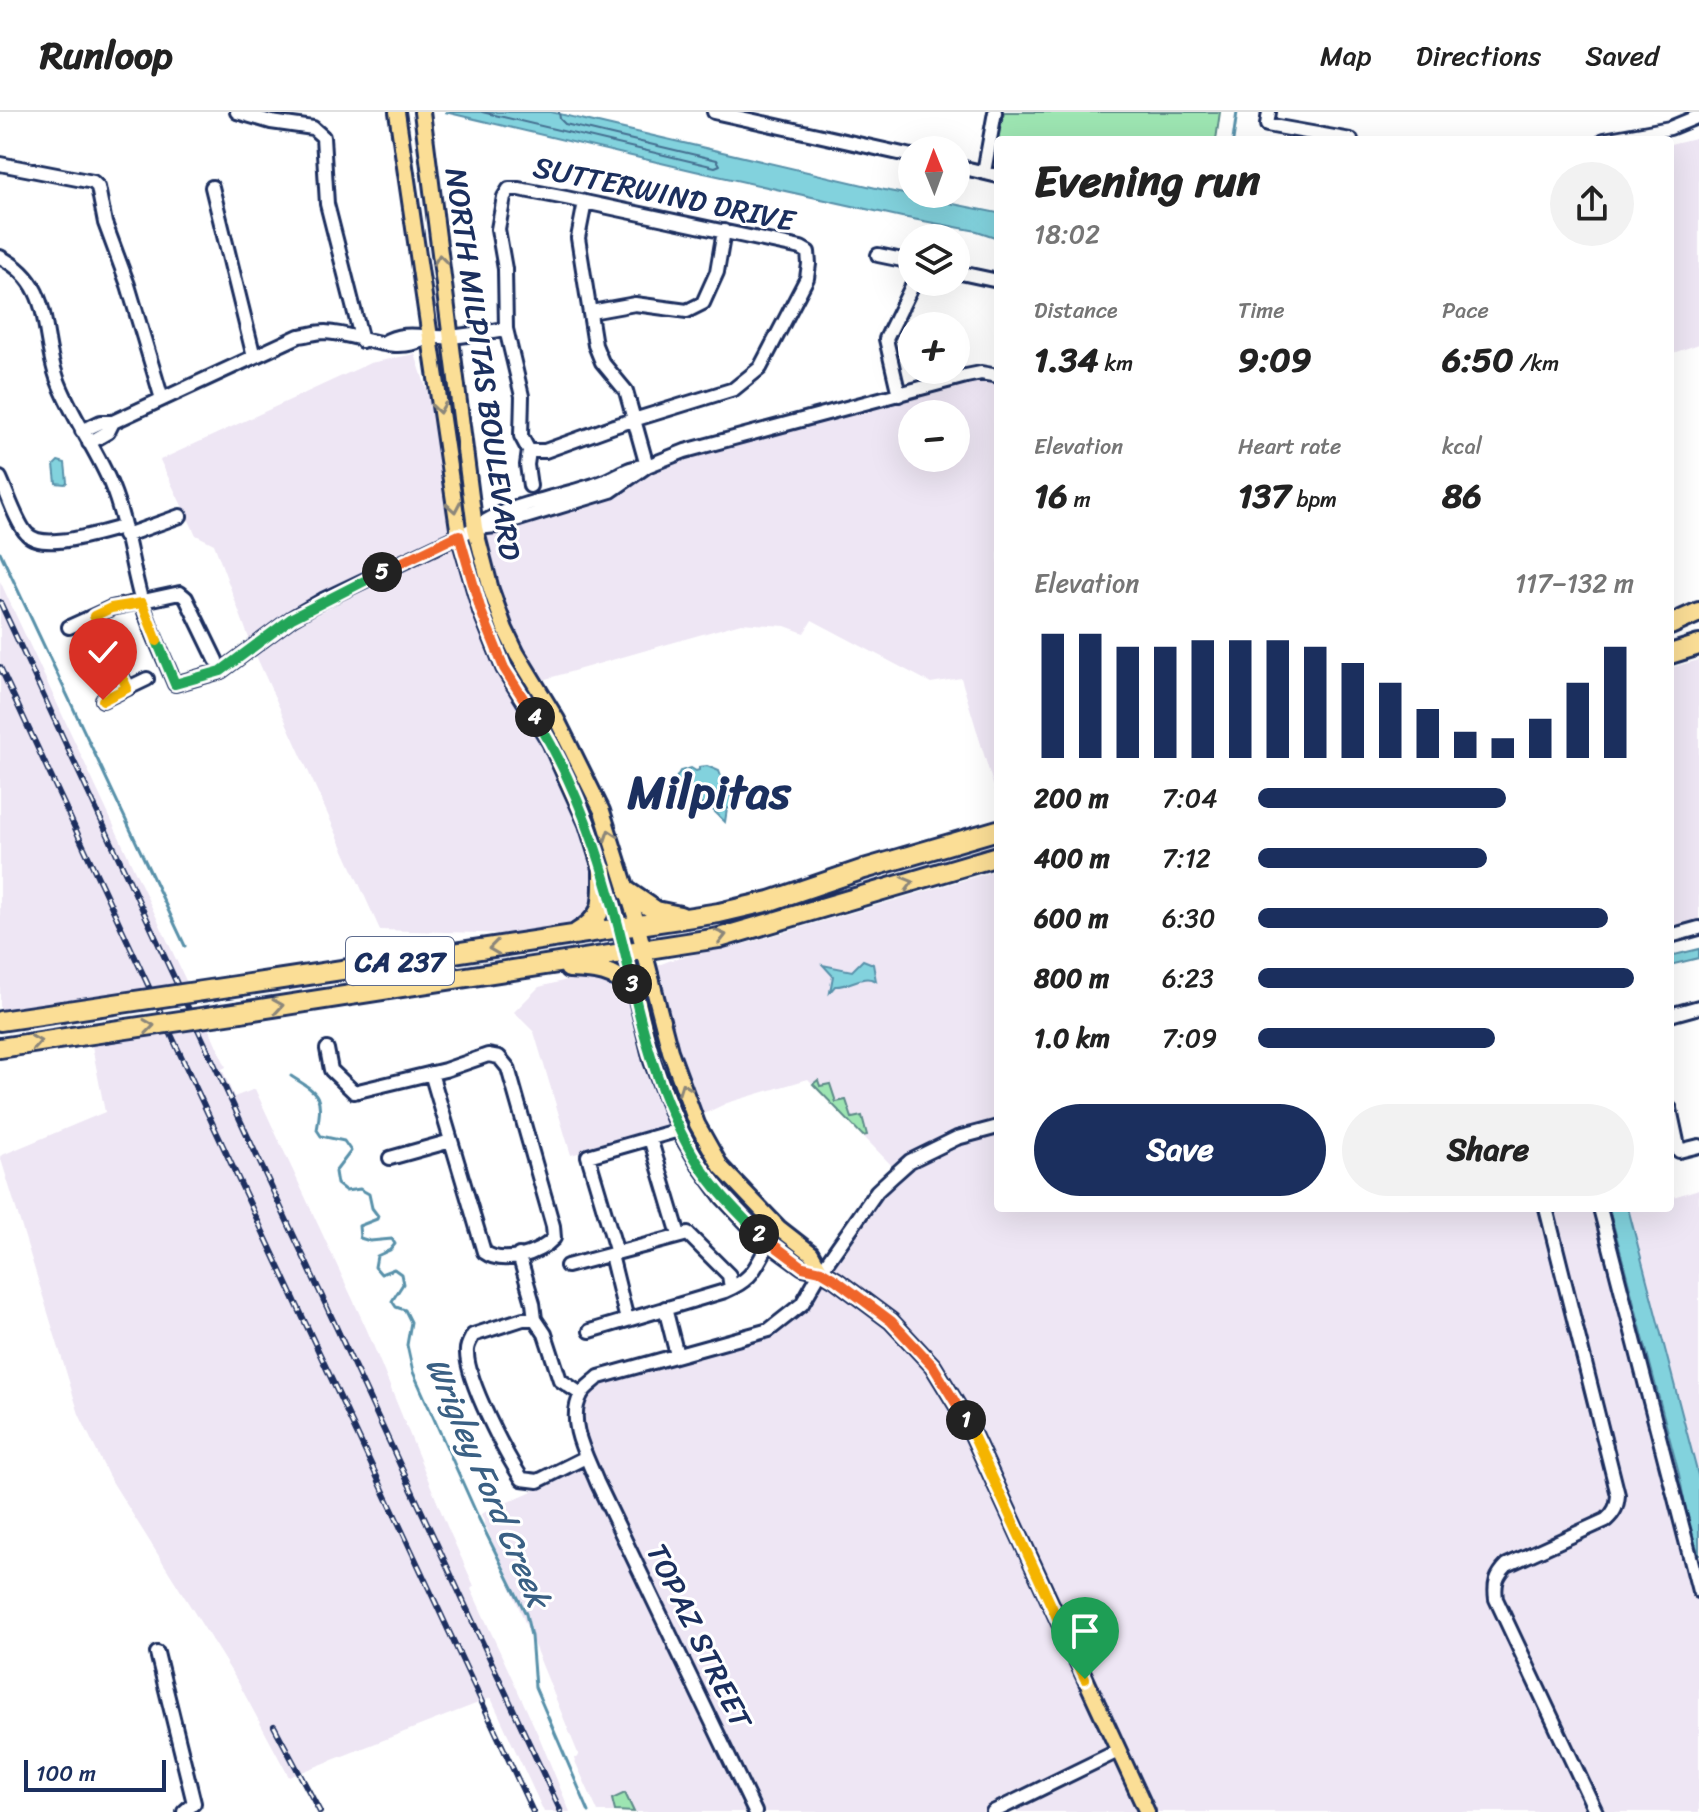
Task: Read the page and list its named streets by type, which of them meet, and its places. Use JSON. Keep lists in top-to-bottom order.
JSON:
{
  "streets": {
    "highway": ["CA 237"],
    "main road": ["NORTH MILPITAS BOULEVARD"],
    "street": ["SUTTERWIND DRIVE", "TOPAZ STREET"]
  },
  "crossings": [
    ["NORTH MILPITAS BOULEVARD", "CA 237"]
  ],
  "districts": ["Milpitas"],
  "water": ["Wrigley Ford Creek"],
  "scale_bar": "100 m",
  "north": "top",
  "page": {
    "header": "Runloop",
    "nav": ["Map", "Directions", "Saved"],
    "map_buttons": ["+", "−"],
    "heading": ["Evening run", "18:02"],
    "stats": [
      ["Distance", "1.34 km"],
      ["Time", "9:09"],
      ["Pace", "6:50 /km"],
      ["Elevation", "16 m"],
      ["Heart rate", "137 bpm"],
      ["kcal", "86"]
    ],
    "chart": ["Elevation", "117–132 m"],
    "pins": [
      "5",
      "4",
      "3",
      "2",
      "1"
    ],
    "list": [
      {
        "name": "200 m",
        "note": "7:04"
      },
      {
        "name": "400 m",
        "note": "7:12"
      },
      {
        "name": "600 m",
        "note": "6:30"
      },
      {
        "name": "800 m",
        "note": "6:23"
      },
      {
        "name": "1.0 km",
        "note": "7:09"
      }
    ],
    "buttons": ["Save", "Share"],
    "scale": "100 m"
  }
}
